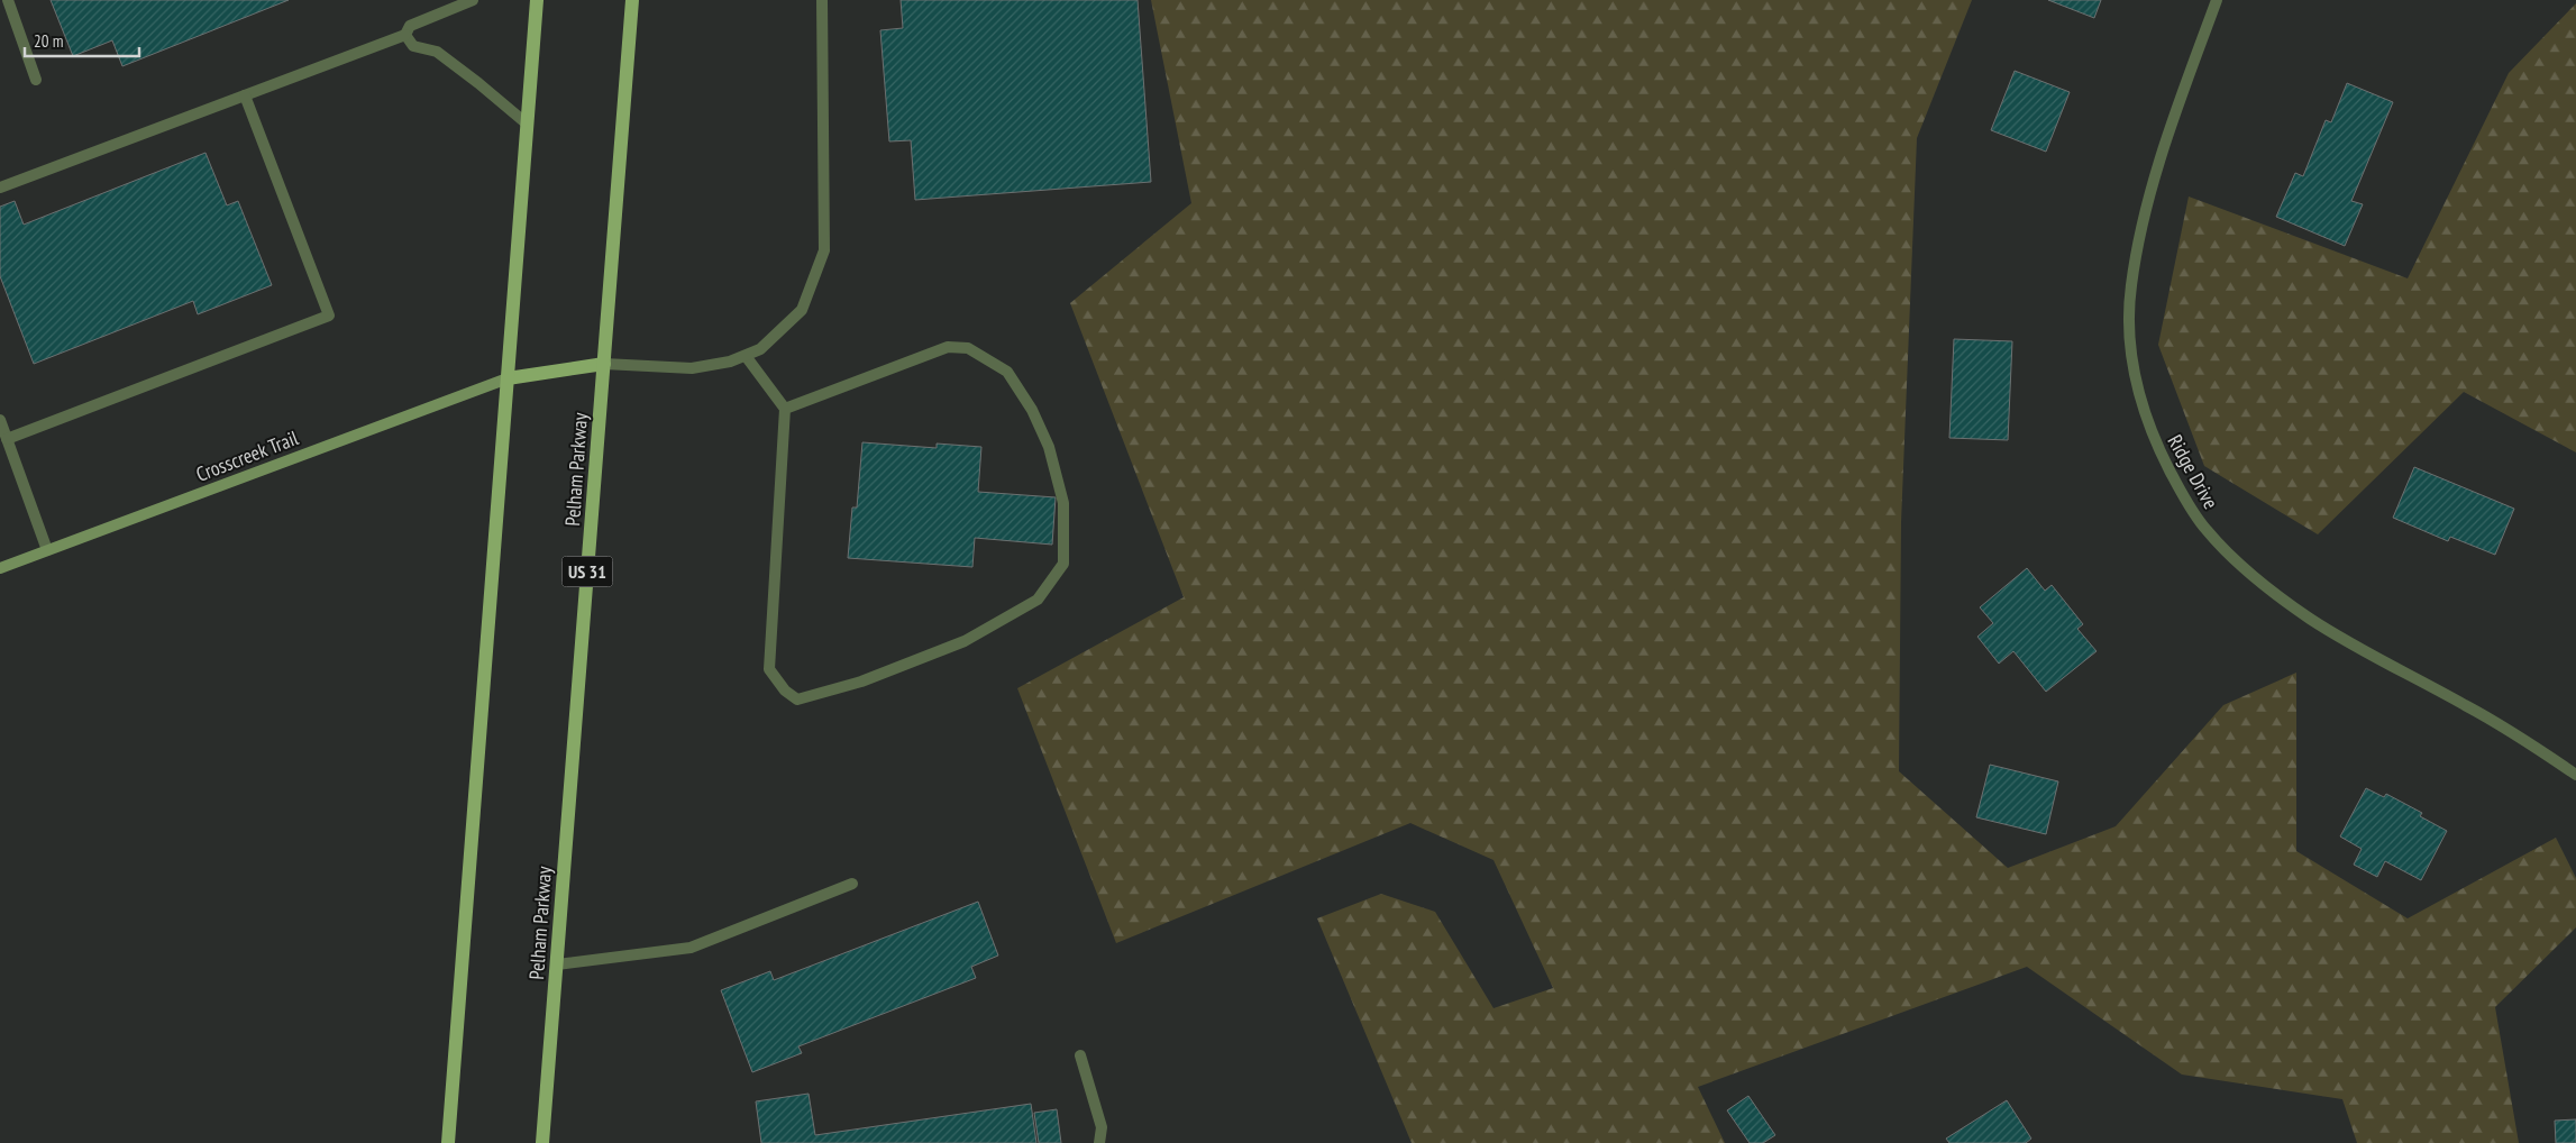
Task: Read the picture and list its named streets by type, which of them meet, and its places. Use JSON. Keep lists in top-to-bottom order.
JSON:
{
  "streets": {
    "main road": ["Pelham Parkway", "US 31"],
    "street": ["Crosscreek Trail", "Ridge Drive"]
  },
  "scale_bar": "20 m"
}
